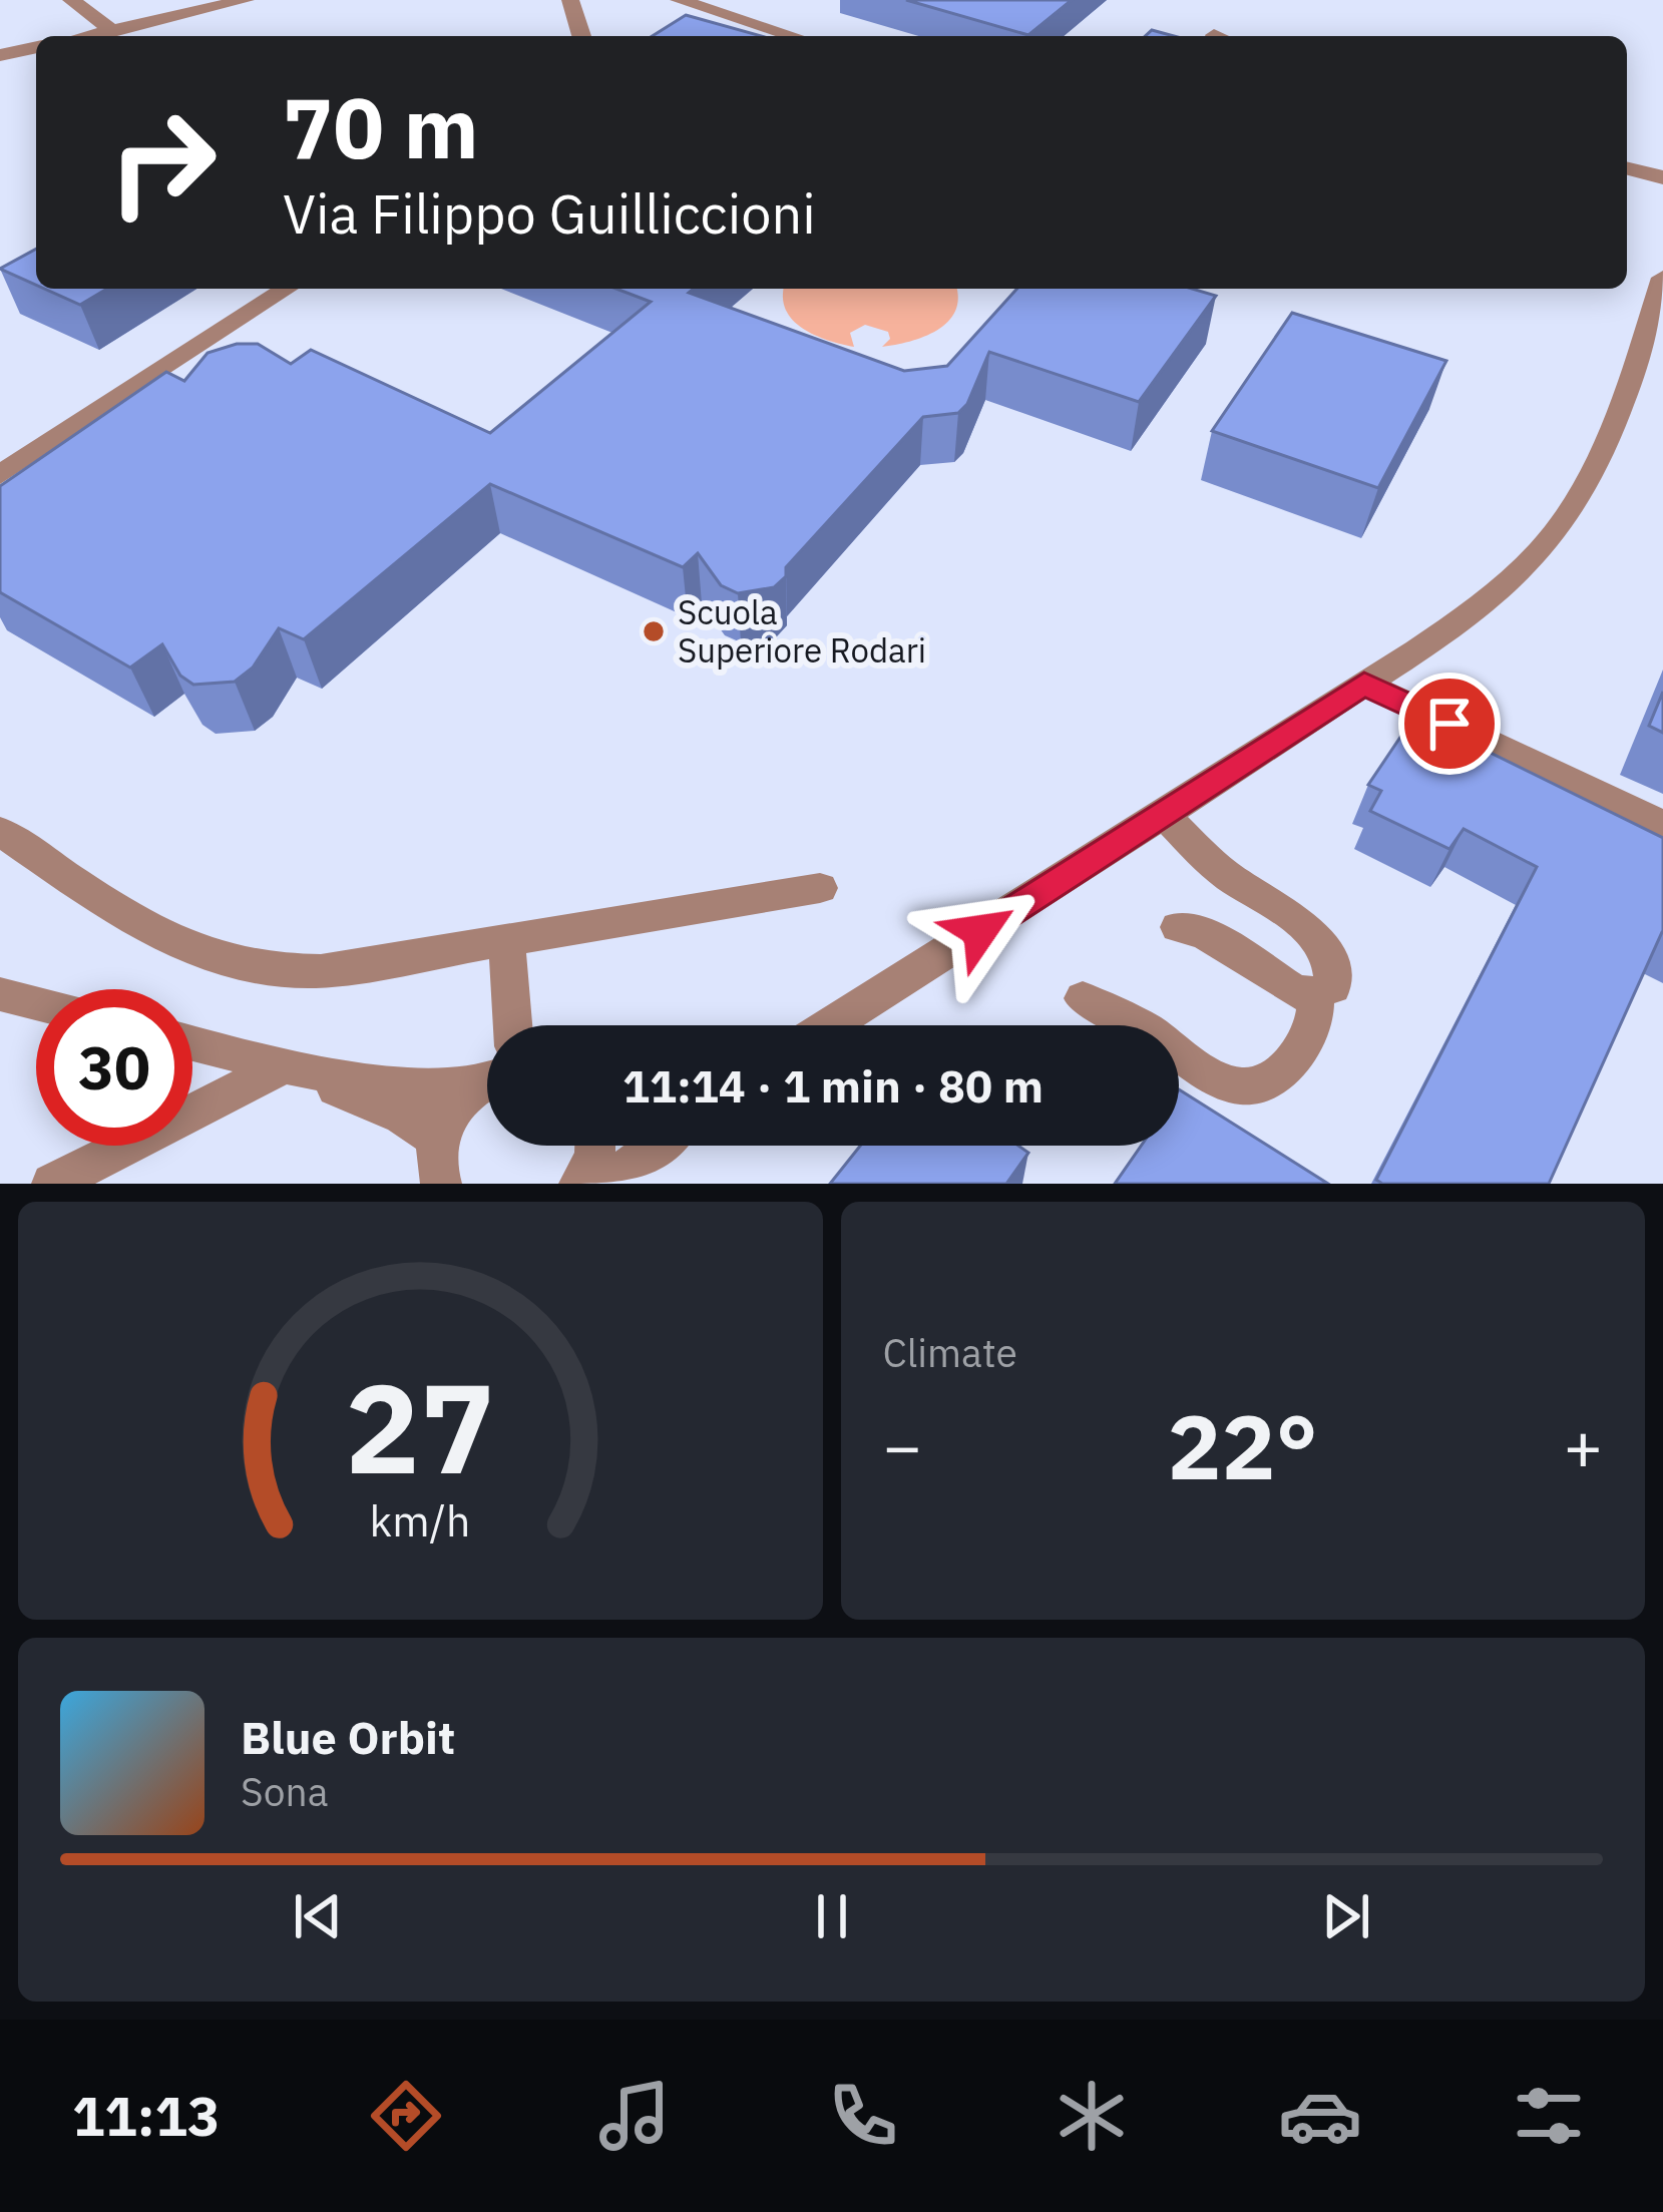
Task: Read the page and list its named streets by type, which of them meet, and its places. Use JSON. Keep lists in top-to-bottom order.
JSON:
{
  "places": ["Scuola Superiore Rodari"],
  "page": {
    "turn": ["70 m", "Via Filippo Guilliccioni"],
    "limit": "30",
    "trip": "11:14 · 1 min · 80 m",
    "tile": "Climate",
    "heat": ["−", "22°", "+"],
    "song": ["Blue Orbit", "Sona"],
    "tabs": "11:13",
    "gauge": ["27", "km/h"]
  }
}
